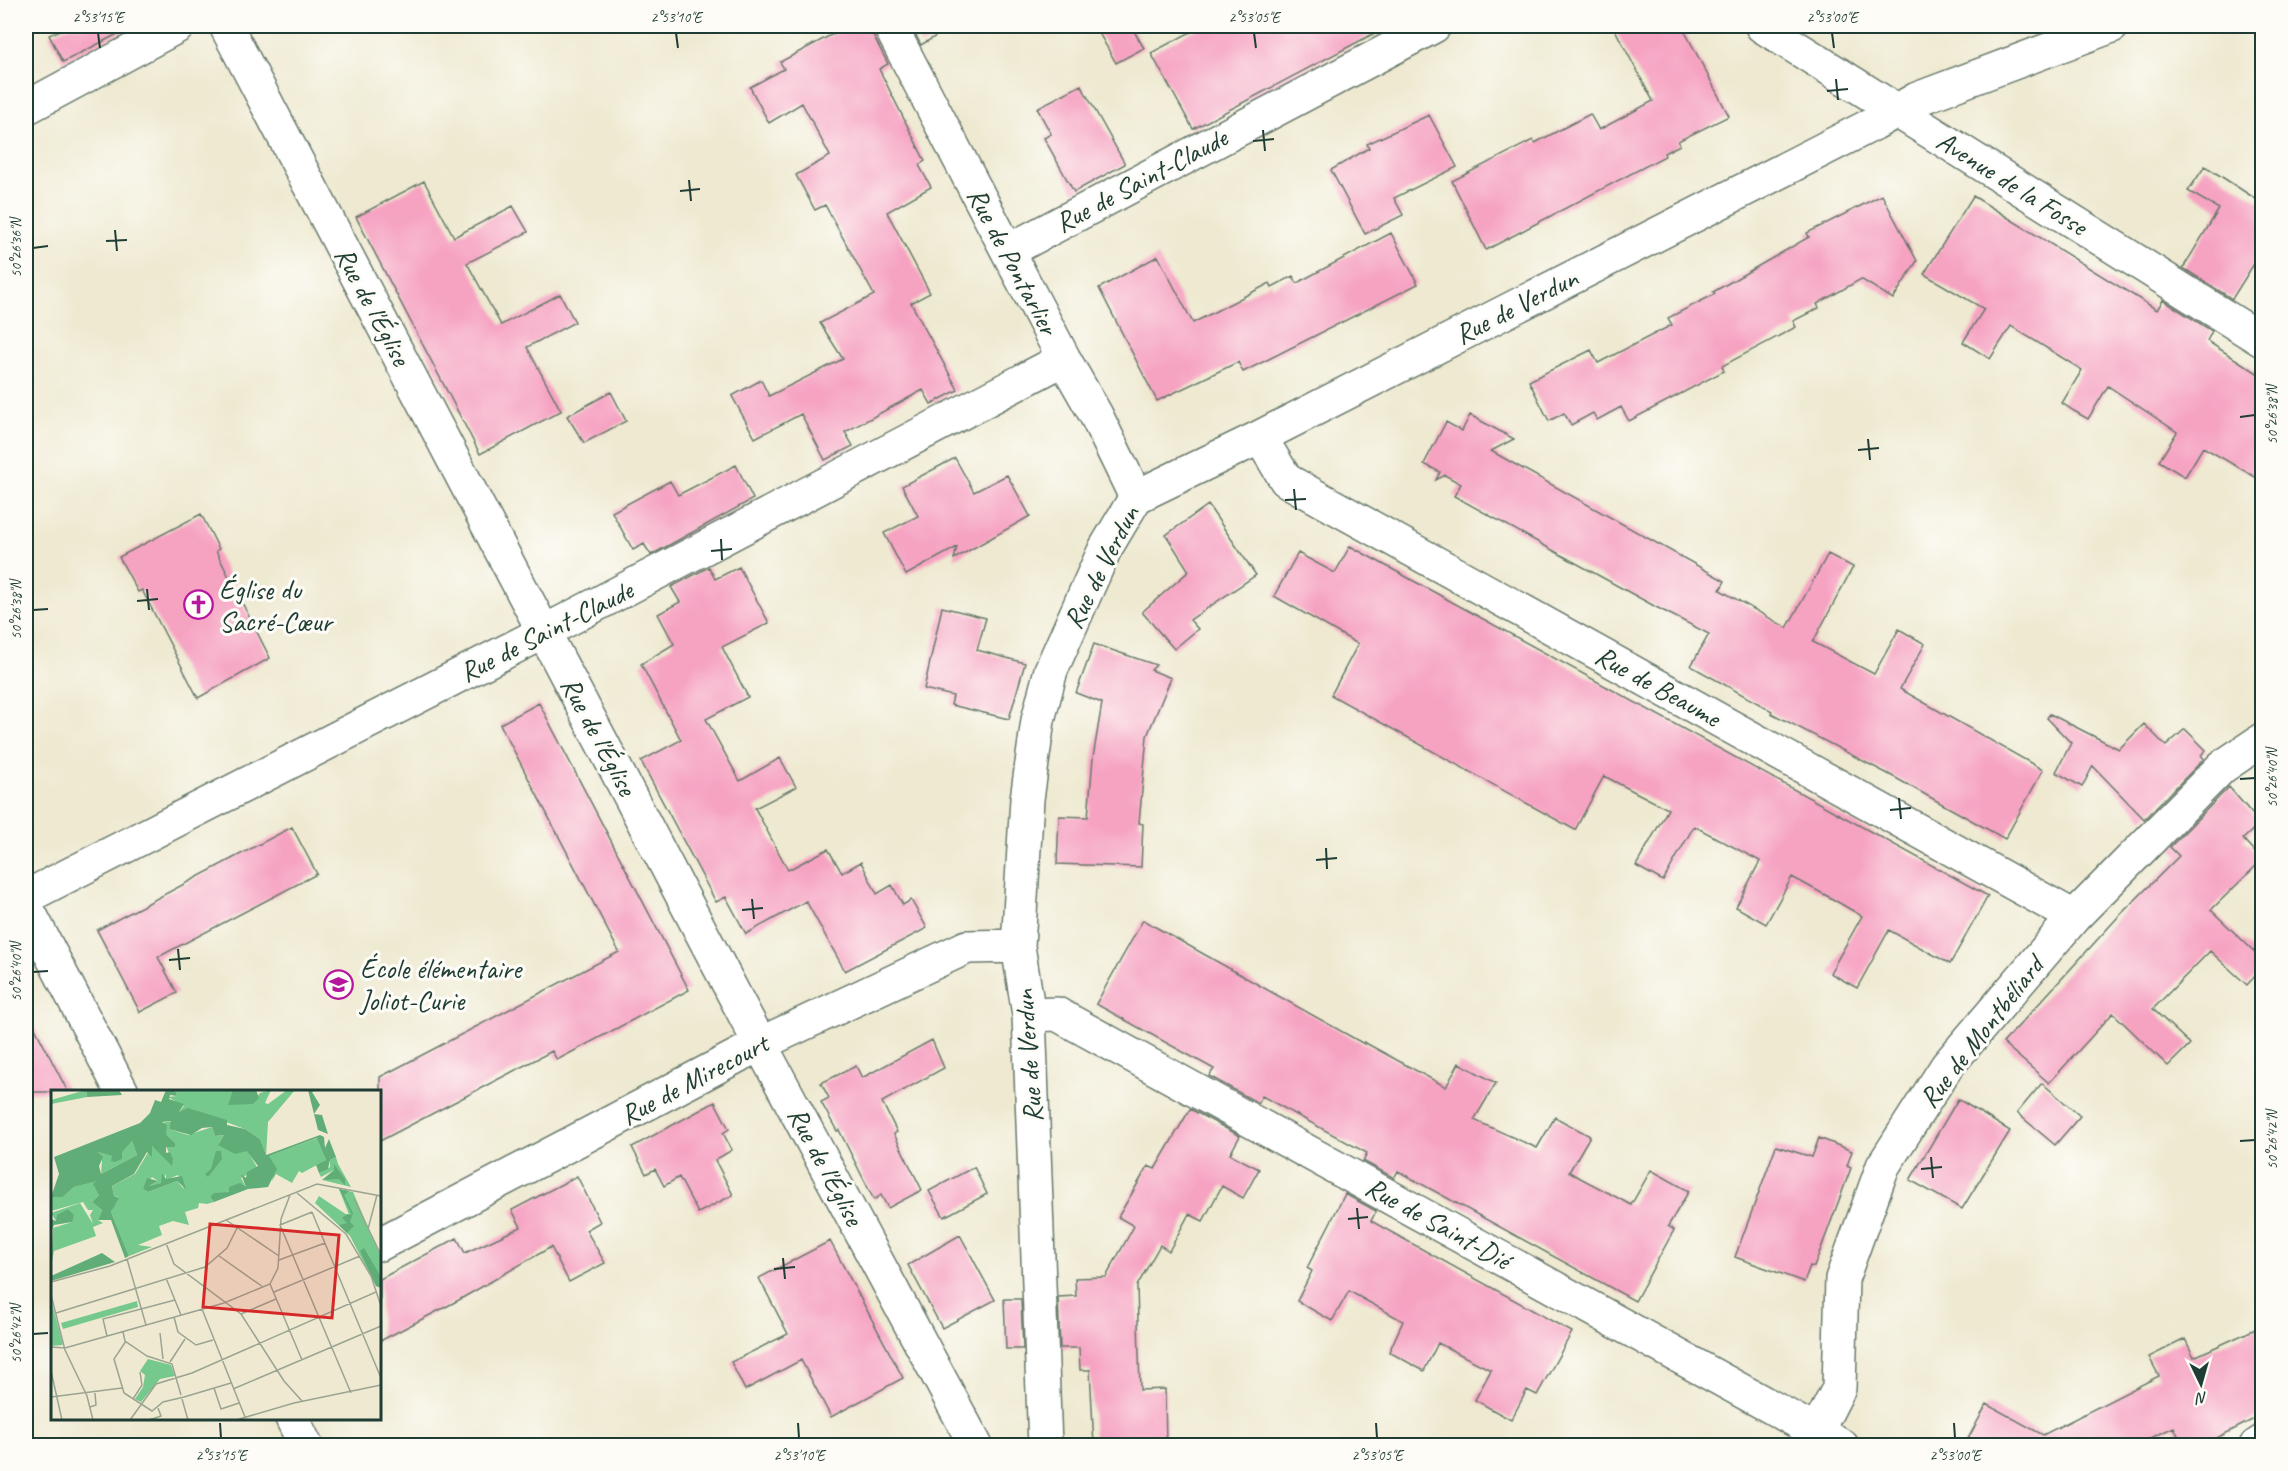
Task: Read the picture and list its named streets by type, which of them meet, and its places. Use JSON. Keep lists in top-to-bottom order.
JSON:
{
  "streets": {
    "street": [
      "Rue de Saint-Claude",
      "Avenue de la Fosse",
      "Rue de Pontarlier",
      "Rue de l'Église",
      "Rue de Verdun",
      "Rue de Beaume",
      "Rue de Montbéliard",
      "Rue de Mirecourt",
      "Rue de Saint-Dié"
    ]
  },
  "crossings": [
    ["Rue de Saint-Claude", "Rue de Pontarlier"],
    ["Rue de Saint-Claude", "Rue de l'Église"],
    ["Avenue de la Fosse", "Rue de Verdun"],
    ["Rue de Pontarlier", "Rue de Verdun"],
    ["Rue de l'Église", "Rue de Mirecourt"],
    ["Rue de Verdun", "Rue de Beaume"],
    ["Rue de Verdun", "Rue de Mirecourt"],
    ["Rue de Verdun", "Rue de Saint-Dié"],
    ["Rue de Beaume", "Rue de Montbéliard"],
    ["Rue de Montbéliard", "Rue de Saint-Dié"]
  ],
  "places": {
    "church": ["Église du Sacré-Cœur"],
    "school or university": ["École élémentaire Joliot-Curie"]
  },
  "north": "bottom",
  "coordinates": [
    "2°53'15\"E",
    "2°53'10\"E",
    "2°53'05\"E",
    "2°53'00\"E",
    "50°26'36\"N",
    "50°26'38\"N",
    "50°26'40\"N",
    "50°26'42\"N"
  ]
}
